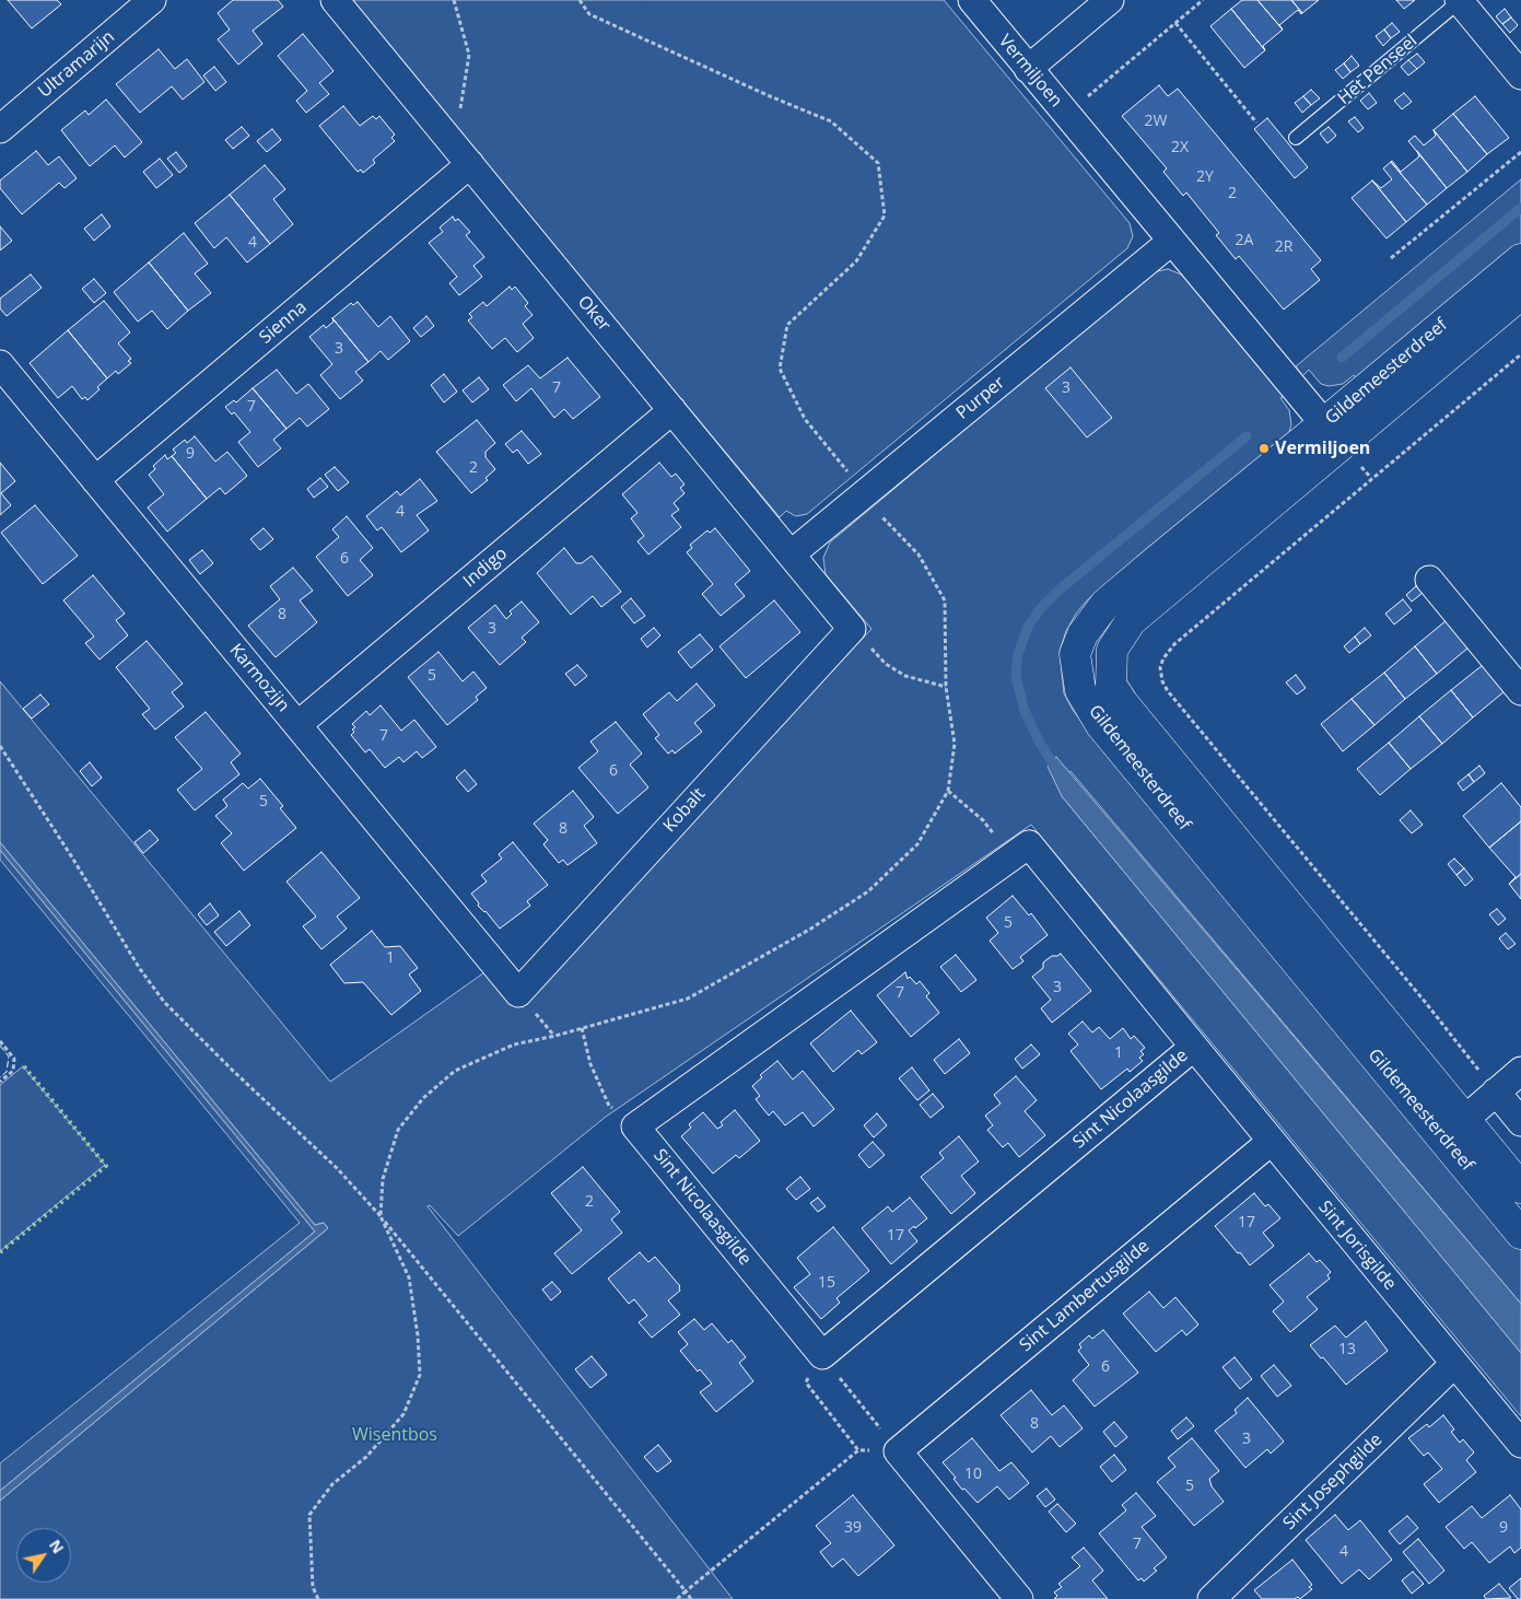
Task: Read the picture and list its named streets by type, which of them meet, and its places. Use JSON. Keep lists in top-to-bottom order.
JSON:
{
  "streets": {
    "street": [
      "Ultramarijn",
      "Het Penseel",
      "Vermiljoen",
      "Oker",
      "Sienna",
      "Gildemeesterdreef",
      "Purper",
      "Indigo",
      "Karmozijn",
      "Kobalt",
      "Sint Nicolaasgilde",
      "Sint Jorisgilde",
      "Sint Lambertusgilde",
      "Sint Josephgilde"
    ]
  },
  "crossings": [
    ["Vermiljoen", "Gildemeesterdreef"],
    ["Vermiljoen", "Purper"],
    ["Oker", "Sienna"],
    ["Oker", "Purper"],
    ["Oker", "Indigo"],
    ["Oker", "Kobalt"],
    ["Sienna", "Karmozijn"],
    ["Indigo", "Karmozijn"],
    ["Karmozijn", "Kobalt"],
    ["Sint Nicolaasgilde", "Sint Jorisgilde"],
    ["Sint Jorisgilde", "Sint Lambertusgilde"],
    ["Sint Jorisgilde", "Sint Josephgilde"]
  ],
  "parks": ["Wisentbos"],
  "places": ["Vermiljoen"],
  "house_numbers": [
    "2W",
    "2X",
    "2Y",
    "2",
    "2A",
    "4",
    "2R",
    "3",
    "7",
    "3",
    "7",
    "9",
    "2",
    "4",
    "6",
    "8",
    "3",
    "5",
    "7",
    "6",
    "5",
    "8",
    "5",
    "1",
    "3",
    "7",
    "1",
    "2",
    "17",
    "17",
    "15",
    "13",
    "6",
    "8",
    "3",
    "10",
    "5",
    "39",
    "9",
    "7",
    "4"
  ],
  "north": "top right"
}
